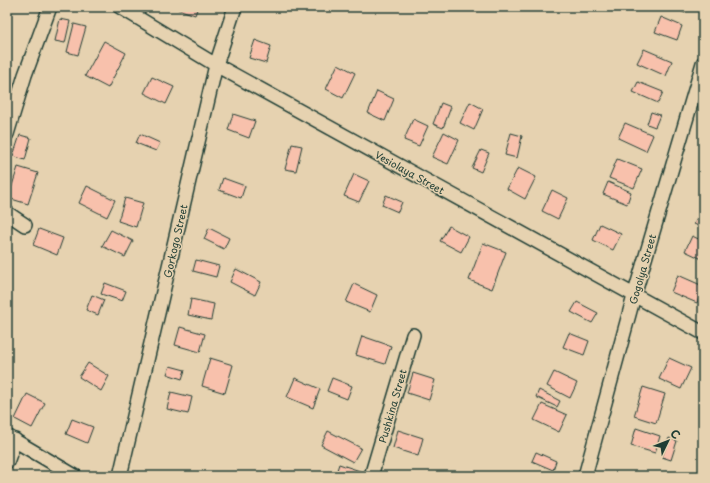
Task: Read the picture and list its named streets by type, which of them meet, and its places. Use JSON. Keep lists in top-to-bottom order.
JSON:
{
  "streets": {
    "street": [
      "Vesiolaya Street",
      "Gorkogo Street",
      "Gogolya Street",
      "Pushkina Street"
    ]
  },
  "crossings": [
    ["Vesiolaya Street", "Gorkogo Street"],
    ["Vesiolaya Street", "Gogolya Street"]
  ],
  "north": "top right"
}
